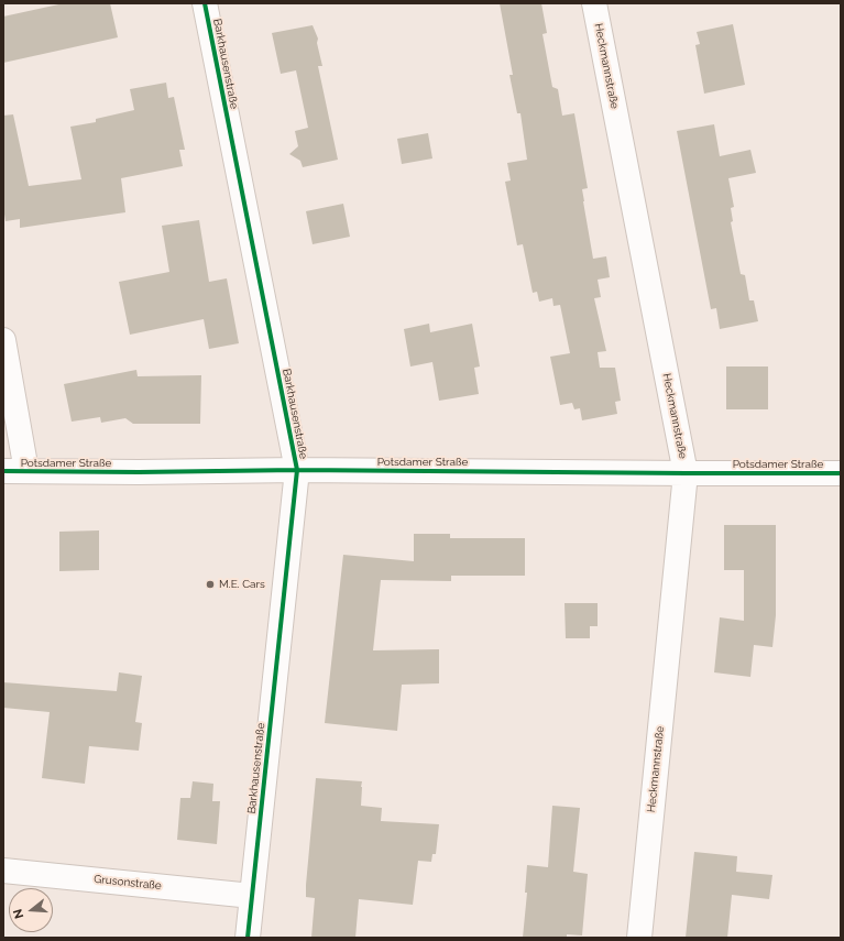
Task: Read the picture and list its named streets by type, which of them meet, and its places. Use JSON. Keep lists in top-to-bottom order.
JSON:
{
  "streets": {
    "street": [
      "Barkhausenstraße",
      "Heckmannstraße",
      "Potsdamer Straße",
      "Grusonstraße"
    ]
  },
  "crossings": [
    ["Barkhausenstraße", "Potsdamer Straße"],
    ["Barkhausenstraße", "Grusonstraße"],
    ["Heckmannstraße", "Potsdamer Straße"]
  ],
  "places": ["M.E. Cars"],
  "north": "left"
}
